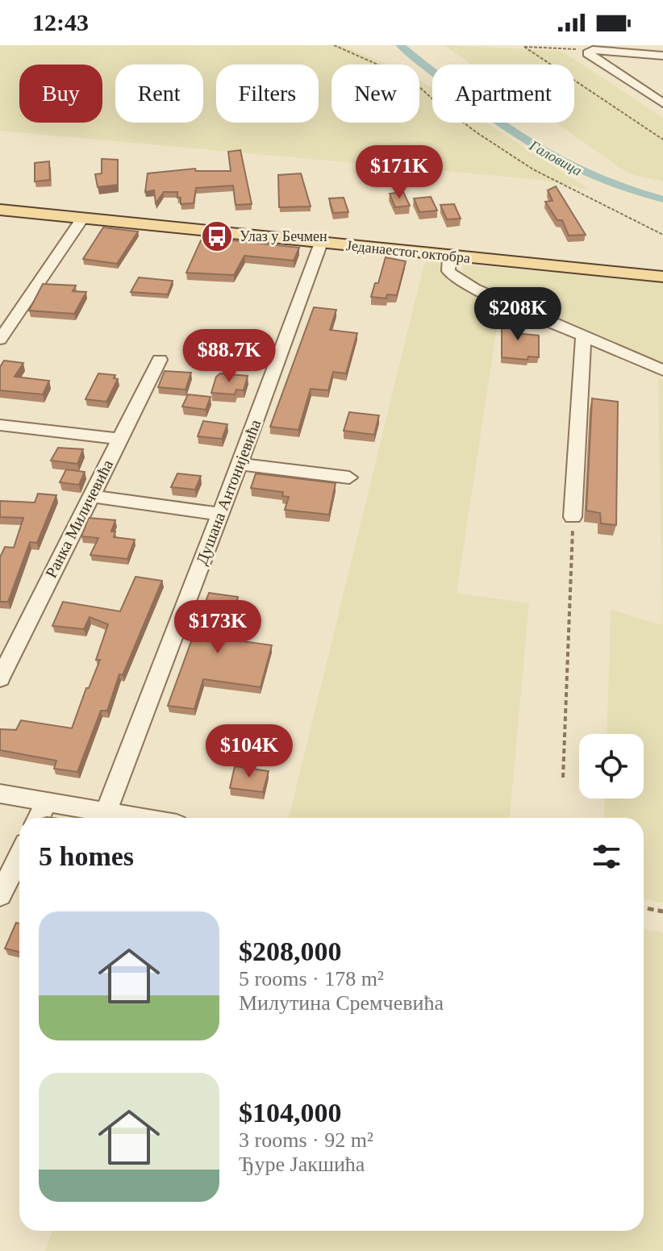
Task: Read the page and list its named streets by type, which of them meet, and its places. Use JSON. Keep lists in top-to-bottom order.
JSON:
{
  "streets": {
    "main road": ["Једанаестог октобра"],
    "street": ["Душана Антонијевића", "Ранка Миличевића"]
  },
  "crossings": [
    ["Једанаестог октобра", "Душана Антонијевића"]
  ],
  "water": ["Галовица"],
  "places": {
    "bus stop": ["Улаз у Бечмен"]
  },
  "page": {
    "status": "12:43",
    "chip": [
      "Buy",
      "Rent",
      "Filters",
      "New",
      "Apartment"
    ],
    "price": [
      "$171K",
      "$208K",
      "$88.7K",
      "$173K",
      "$104K"
    ],
    "heading": "5 homes",
    "list": [
      {
        "name": "$208,000",
        "note": "5 rooms · 178 m² · Милутина Сремчевића"
      },
      {
        "name": "$104,000",
        "note": "3 rooms · 92 m² · Ђуре Јакшића"
      }
    ]
  }
}
